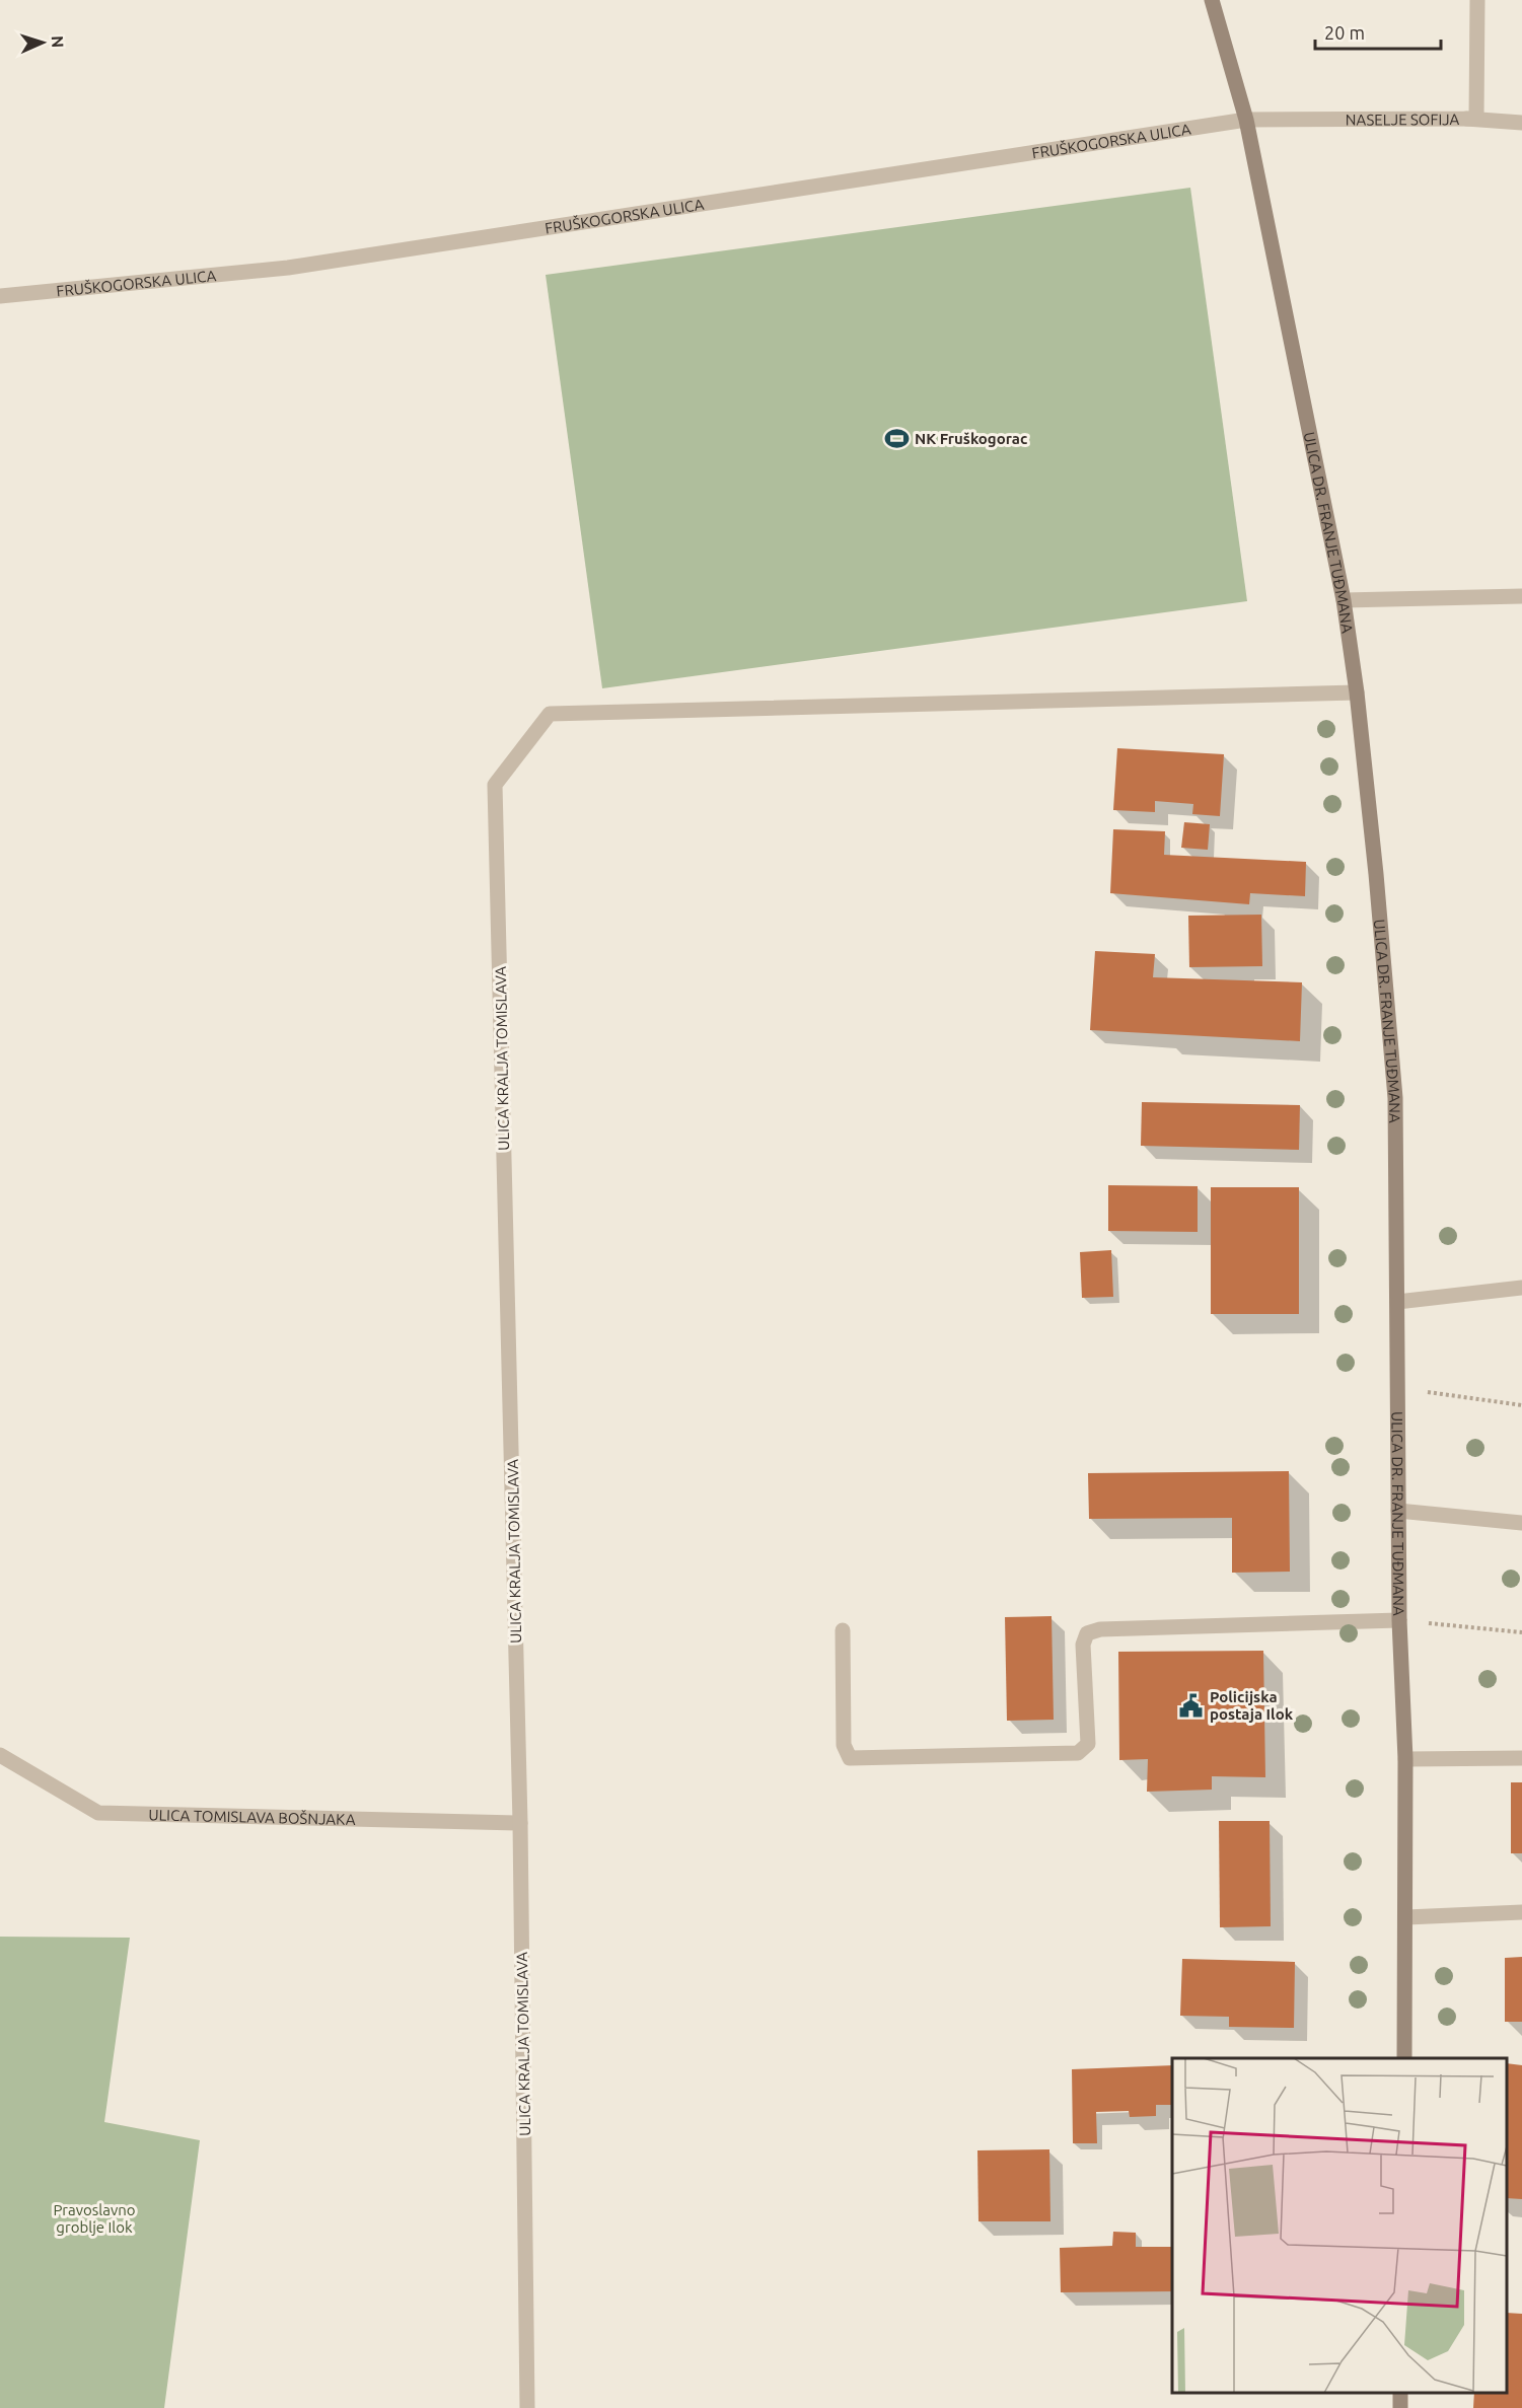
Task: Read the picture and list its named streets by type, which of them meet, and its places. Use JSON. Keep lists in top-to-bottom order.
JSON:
{
  "streets": {
    "main road": ["ULICA DR. FRANJE TUĐMANA"],
    "street": [
      "NASELJE SOFIJA",
      "FRUŠKOGORSKA ULICA",
      "ULICA KRALJA TOMISLAVA",
      "ULICA TOMISLAVA BOŠNJAKA"
    ]
  },
  "crossings": [
    ["NASELJE SOFIJA", "FRUŠKOGORSKA ULICA"],
    ["NASELJE SOFIJA", "ULICA DR. FRANJE TUĐMANA"],
    ["FRUŠKOGORSKA ULICA", "ULICA DR. FRANJE TUĐMANA"],
    ["ULICA DR. FRANJE TUĐMANA", "ULICA KRALJA TOMISLAVA"],
    ["ULICA KRALJA TOMISLAVA", "ULICA TOMISLAVA BOŠNJAKA"]
  ],
  "parks": ["Pravoslavno groblje Ilok"],
  "places": {
    "sports": ["NK Fruškogorac"],
    "public building": ["Policijska postaja Ilok"]
  },
  "scale_bar": "20 m",
  "north": "right"
}
